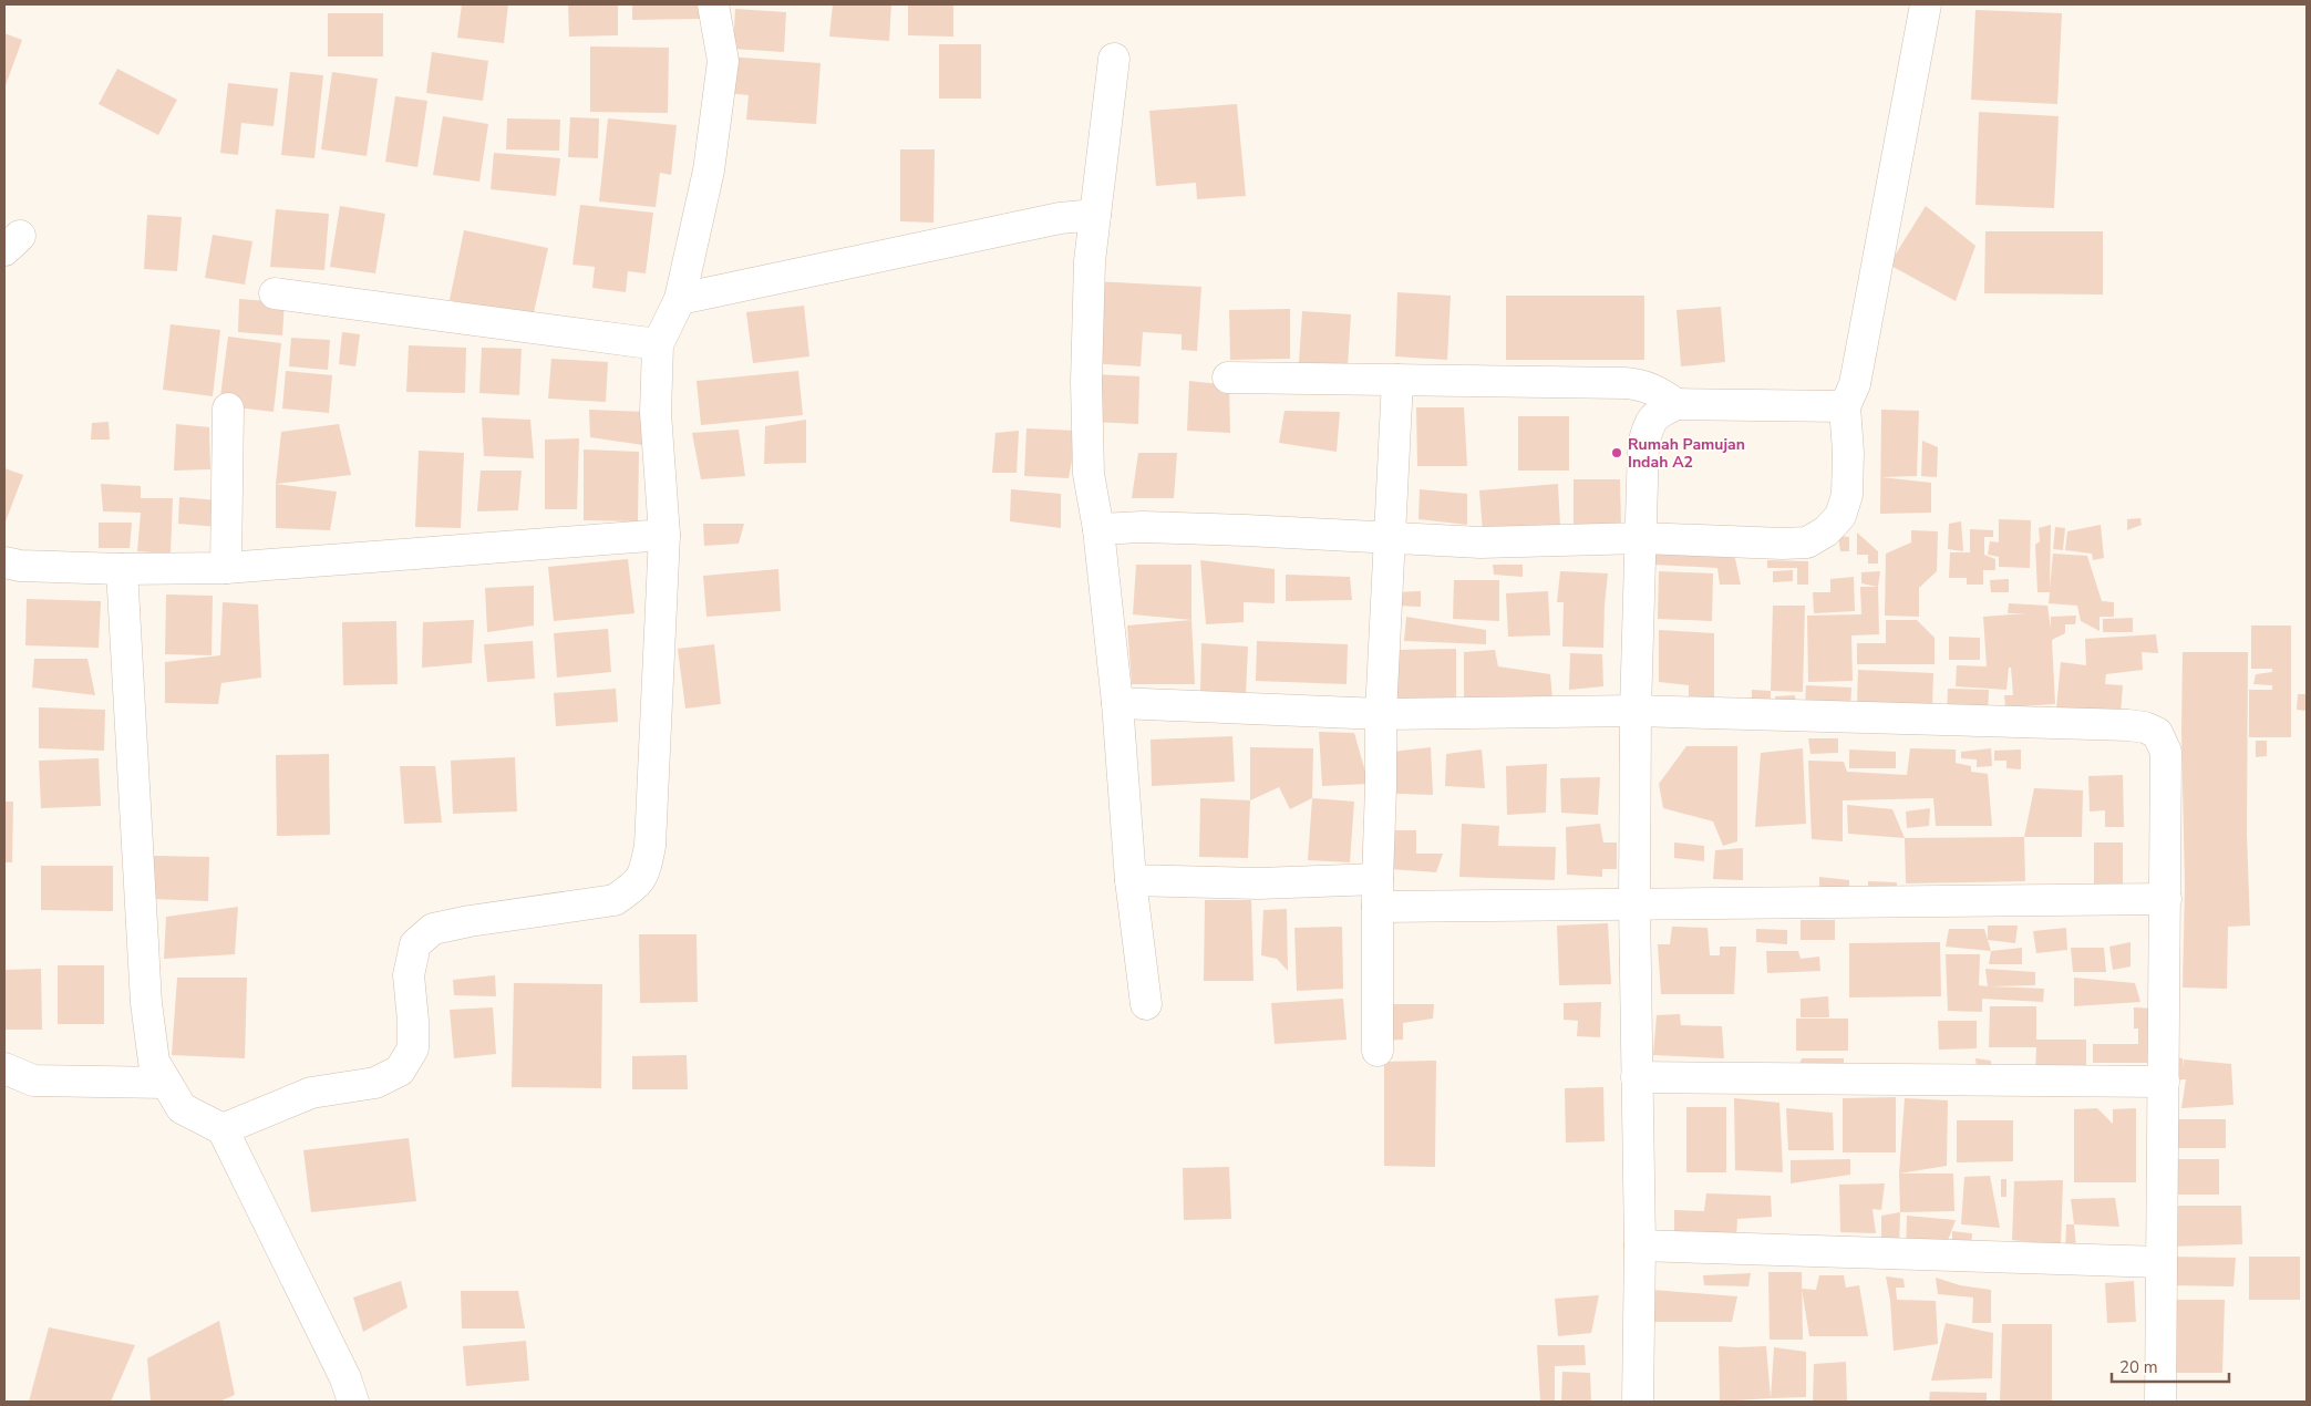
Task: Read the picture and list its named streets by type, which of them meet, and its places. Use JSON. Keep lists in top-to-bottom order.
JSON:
{
  "places": ["Rumah Pamujan Indah A2"],
  "scale_bar": "20 m"
}
